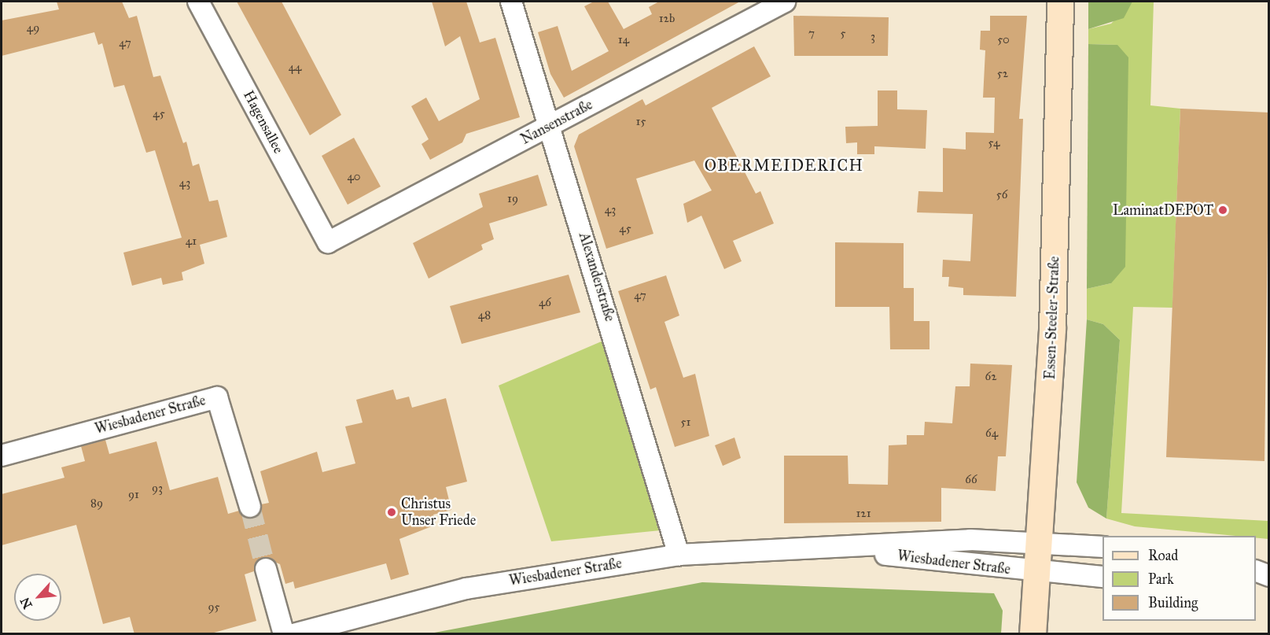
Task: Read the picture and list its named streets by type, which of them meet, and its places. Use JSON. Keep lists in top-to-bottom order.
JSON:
{
  "streets": {
    "main road": ["Essen-Steeler-Straße"],
    "street": [
      "Hagensallee",
      "Nansenstraße",
      "Alexanderstraße",
      "Wiesbadener Straße"
    ]
  },
  "crossings": [
    ["Hagensallee", "Nansenstraße"],
    ["Nansenstraße", "Alexanderstraße"],
    ["Alexanderstraße", "Wiesbadener Straße"],
    ["Essen-Steeler-Straße", "Wiesbadener Straße"]
  ],
  "districts": ["OBERMEIDERICH"],
  "places": ["LaminatDEPOT", "Christus Unser Friede"],
  "house_numbers": [
    "12b",
    "49",
    "7",
    "5",
    "3",
    "14",
    "50",
    "47",
    "44",
    "52",
    "45",
    "15",
    "54",
    "40",
    "43",
    "56",
    "19",
    "43",
    "45",
    "41",
    "47",
    "46",
    "48",
    "62",
    "51",
    "64",
    "66",
    "93",
    "91",
    "89",
    "121",
    "95"
  ],
  "legend": ["Road", "Park", "Building"],
  "north": "bottom left"
}
